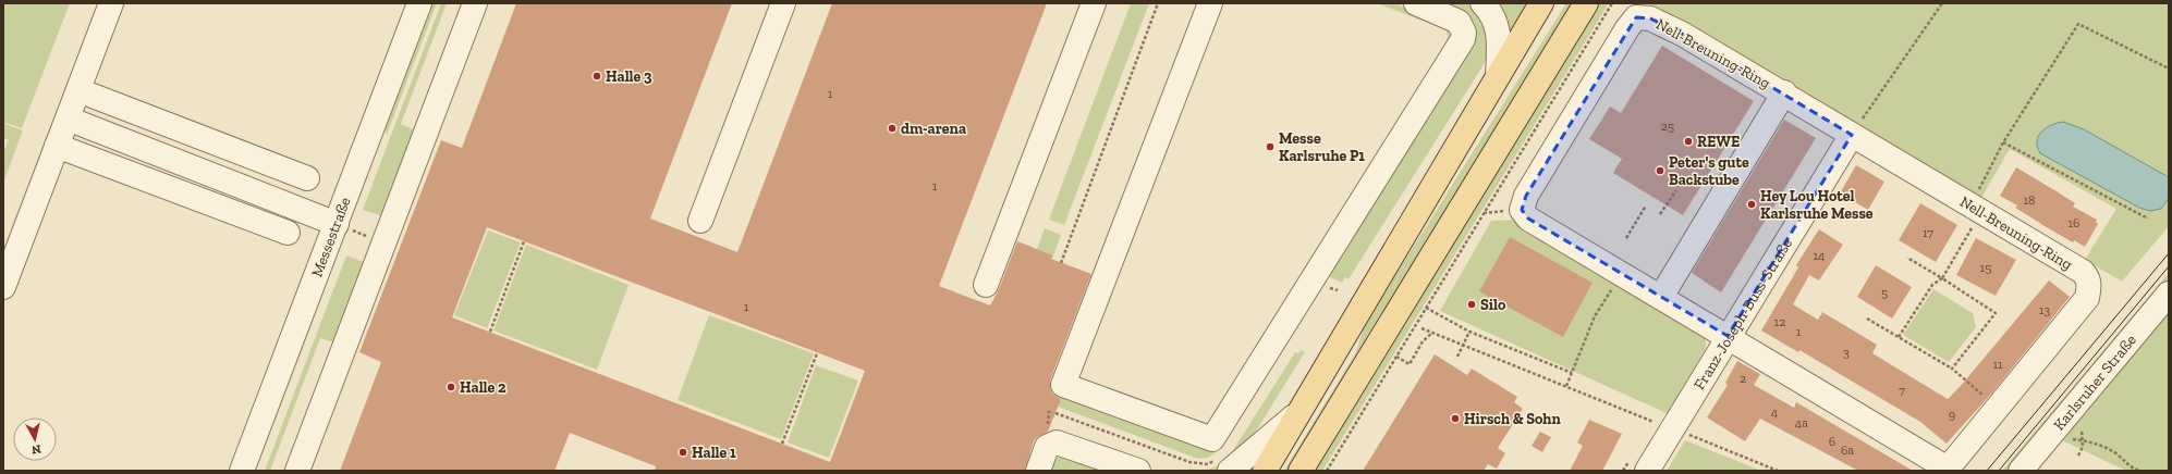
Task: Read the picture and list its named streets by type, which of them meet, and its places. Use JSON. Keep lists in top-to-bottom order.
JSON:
{
  "streets": {
    "street": [
      "Nell-Breuning-Ring",
      "Messestraße",
      "Franz-Joseph-Buss-Straße",
      "Karlsruher Straße"
    ]
  },
  "crossings": [
    ["Nell-Breuning-Ring", "Franz-Joseph-Buss-Straße"]
  ],
  "places": [
    "Halle 3",
    "dm-arena",
    "REWE",
    "Messe Karlsruhe P1",
    "Peter's gute Backstube",
    "Hey Lou Hotel Karlsruhe Messe",
    "Silo",
    "Halle 2",
    "Hirsch & Sohn",
    "Halle 1"
  ],
  "house_numbers": [
    "1",
    "25",
    "1",
    "18",
    "16",
    "17",
    "14",
    "15",
    "5",
    "1",
    "13",
    "12",
    "1",
    "3",
    "11",
    "2",
    "7",
    "4",
    "9",
    "4a",
    "6",
    "6a"
  ],
  "north": "bottom"
}
